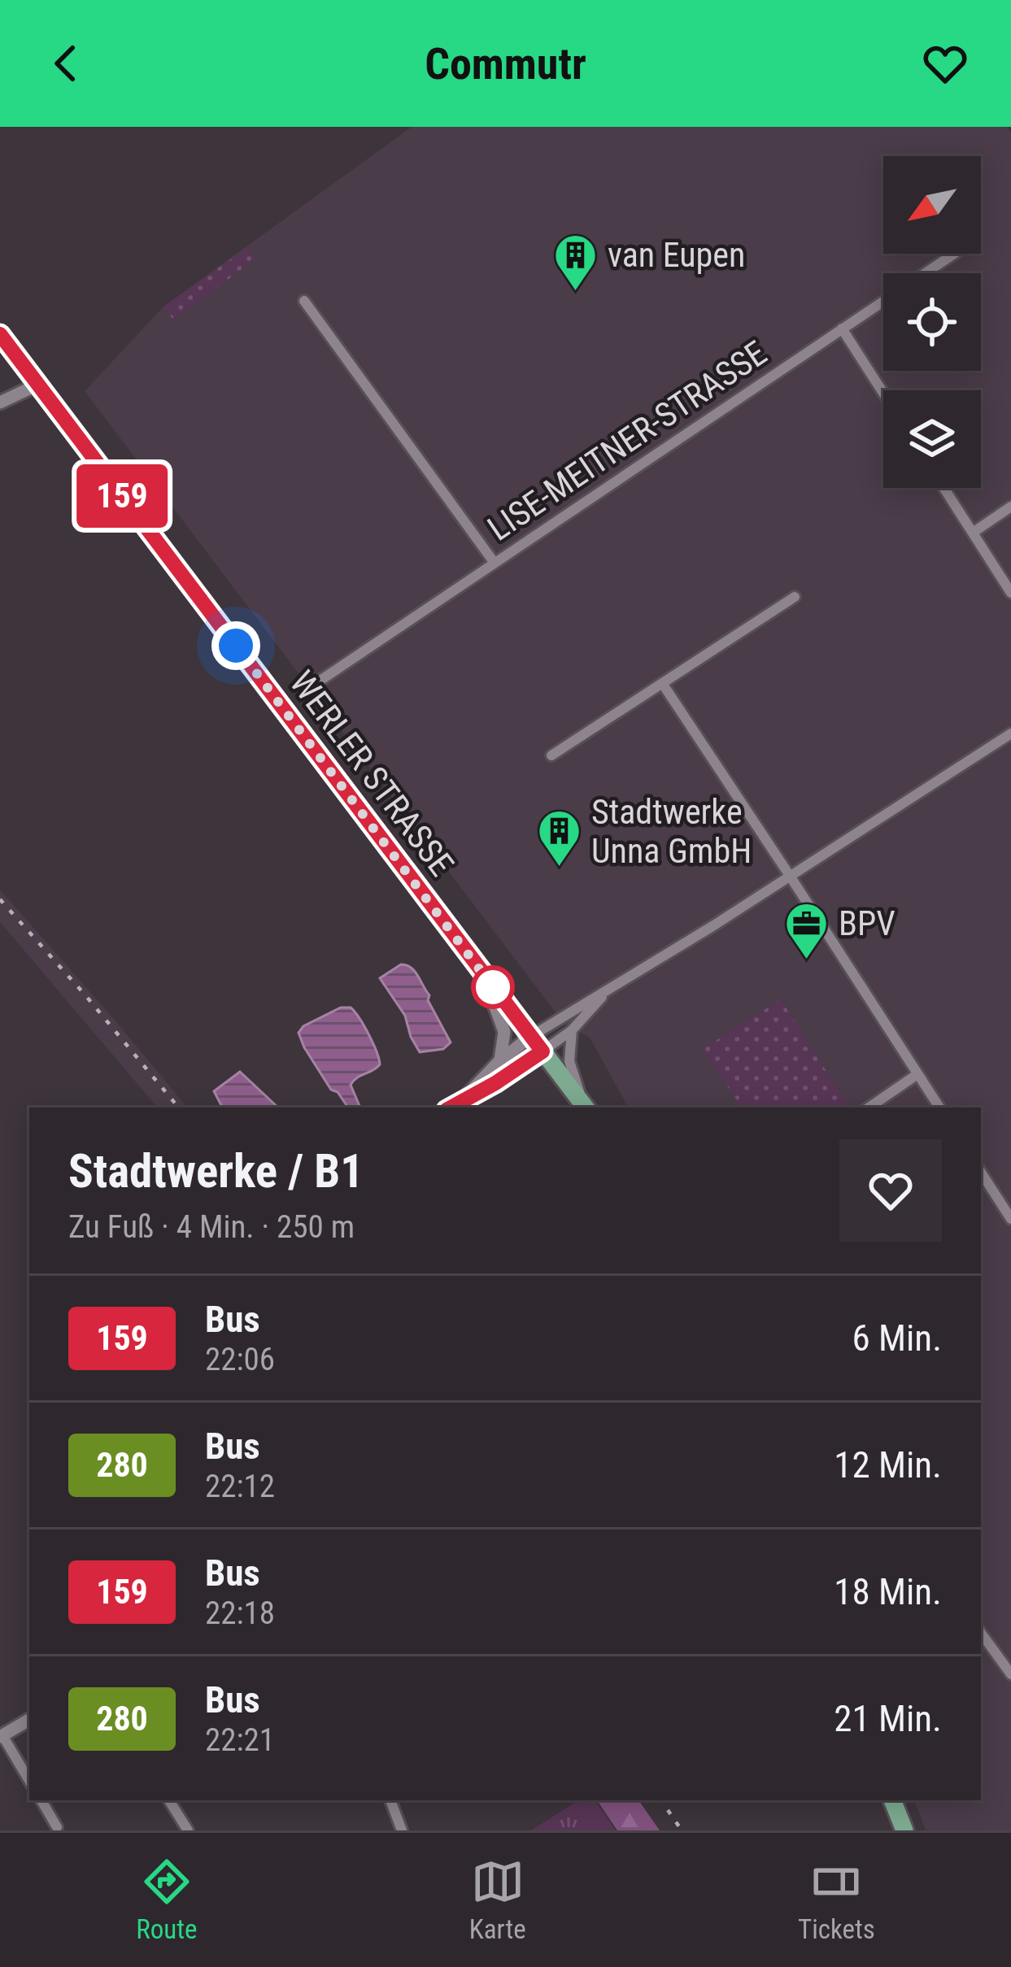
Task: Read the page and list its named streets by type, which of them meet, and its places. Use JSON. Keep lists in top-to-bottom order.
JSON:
{
  "streets": {
    "main road": ["WERLER STRASSE"],
    "street": ["LISE-MEITNER-STRASSE"]
  },
  "places": {
    "building": ["van Eupen", "Stadtwerke Unna GmbH"],
    "office": ["BPV"]
  },
  "lines": ["bus line 159"],
  "north": "bottom left",
  "page": {
    "header": "Commutr",
    "on_map": "159",
    "heading": ["Stadtwerke / B1", "Zu Fuß · 4 Min. · 250 m"],
    "list": [
      {
        "mark": "159",
        "name": "Bus",
        "note": "22:06",
        "value": "6 Min."
      },
      {
        "mark": "280",
        "name": "Bus",
        "note": "22:12",
        "value": "12 Min."
      },
      {
        "mark": "159",
        "name": "Bus",
        "note": "22:18",
        "value": "18 Min."
      },
      {
        "mark": "280",
        "name": "Bus",
        "note": "22:21",
        "value": "21 Min."
      }
    ],
    "tabs": ["Route", "Karte", "Tickets"]
  }
}
